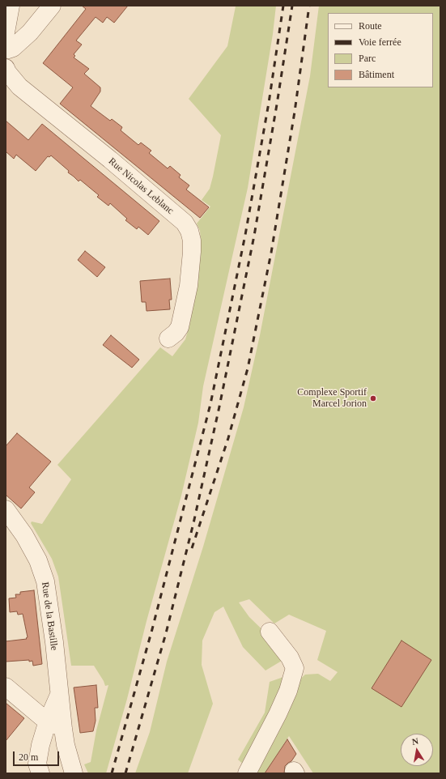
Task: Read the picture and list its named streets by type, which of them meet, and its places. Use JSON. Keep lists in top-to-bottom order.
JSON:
{
  "streets": {
    "street": ["Rue Nicolas Leblanc", "Rue de la Bastille"]
  },
  "places": ["Complexe Sportif Marcel Jorion"],
  "legend": [
    "Route",
    "Voie ferrée",
    "Parc",
    "Bâtiment"
  ],
  "scale_bar": "20 m",
  "north": "top"
}
